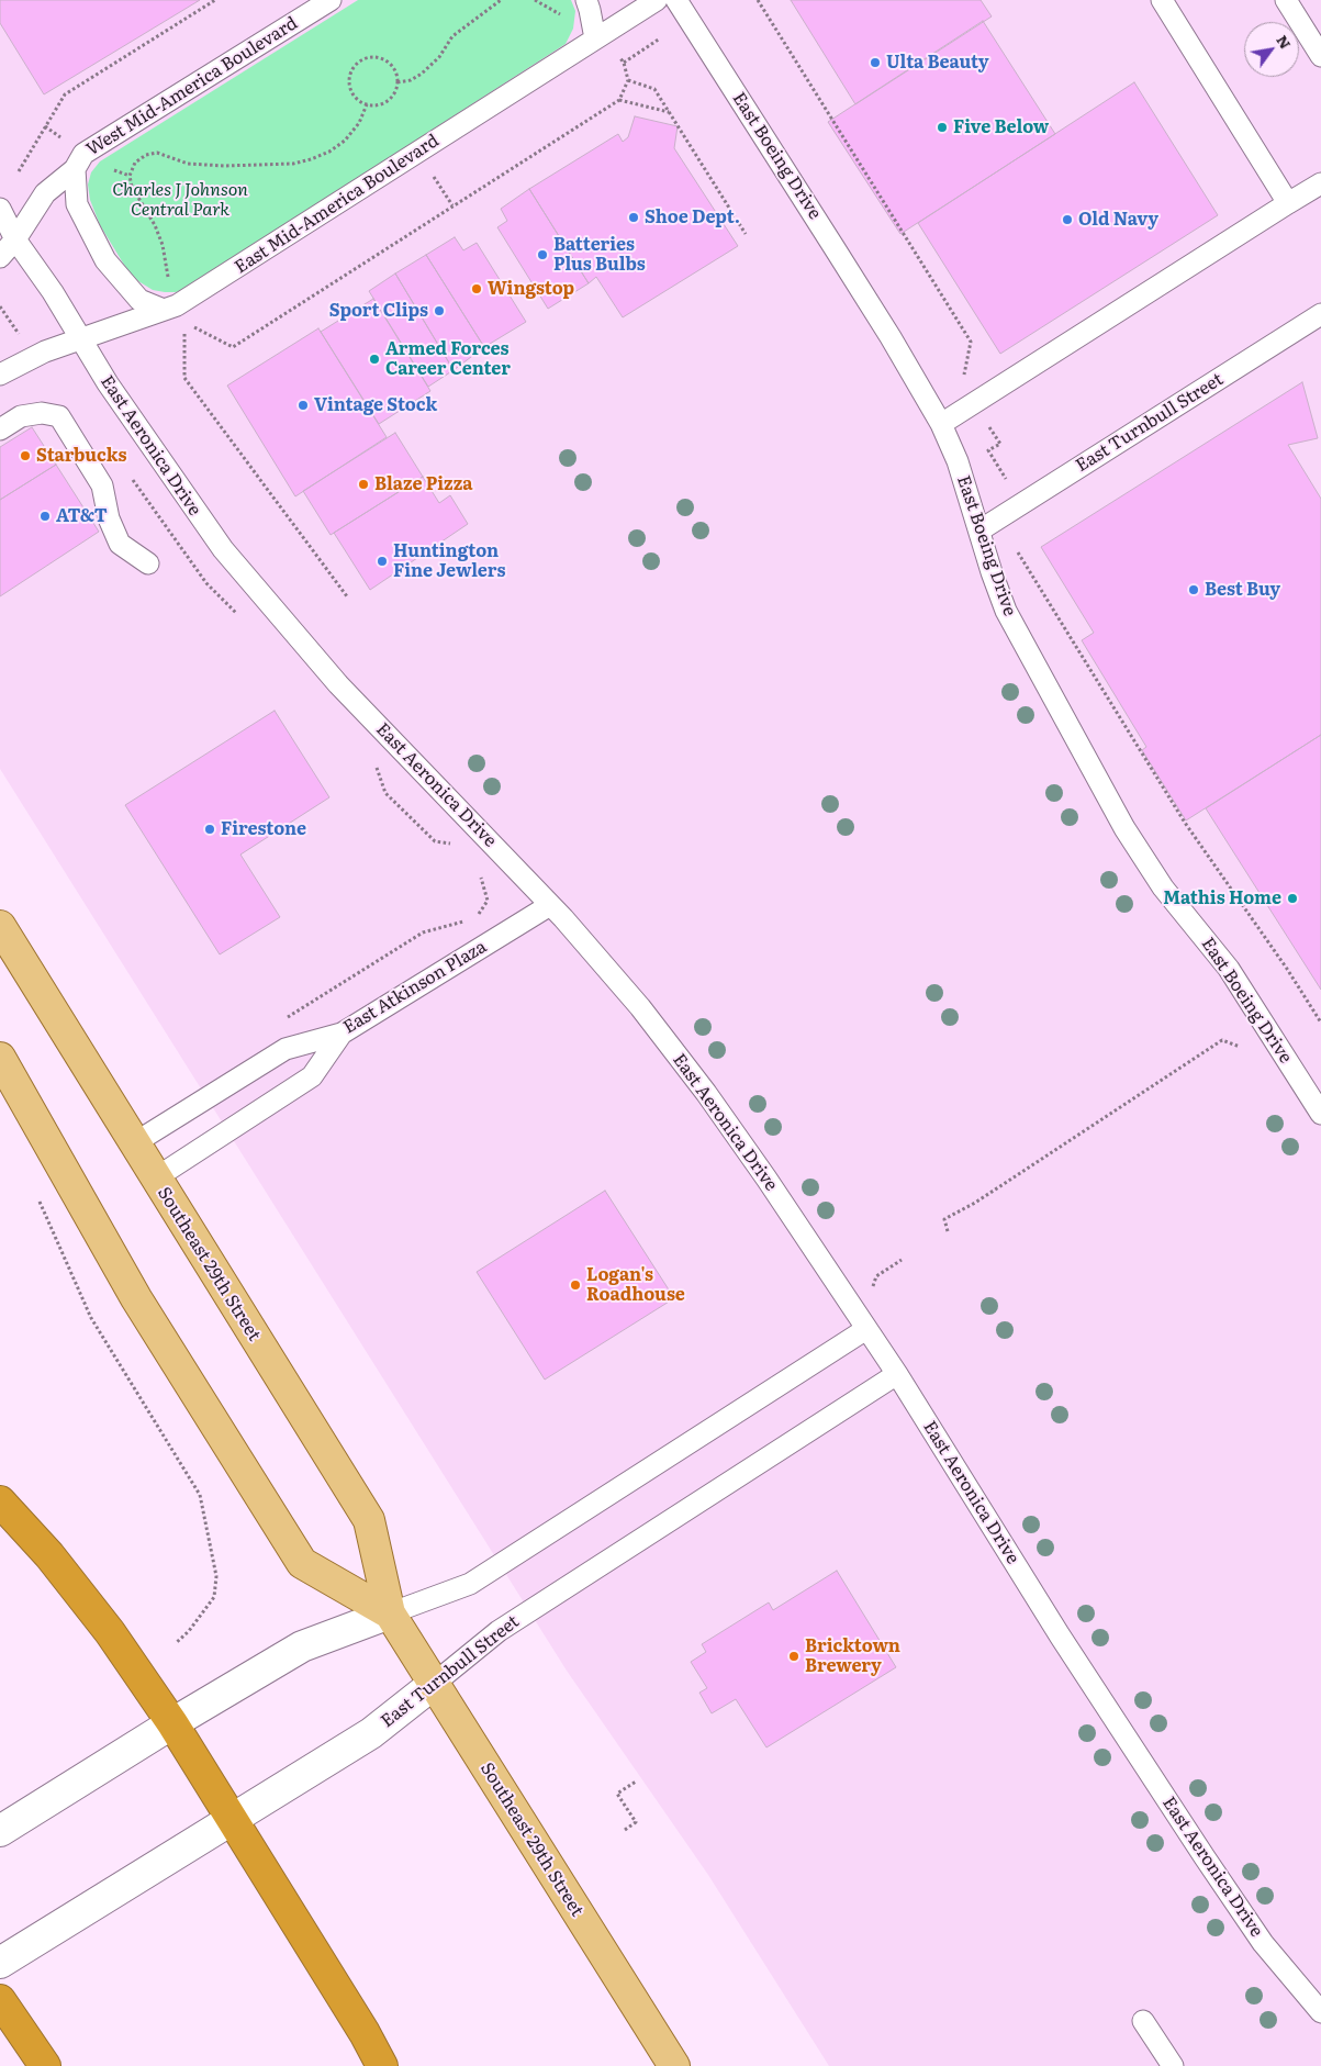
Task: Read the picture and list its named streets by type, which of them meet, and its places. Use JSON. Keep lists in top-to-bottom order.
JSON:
{
  "streets": {
    "main road": ["Southeast 29th Street"],
    "street": ["East Turnbull Street"],
    "lane": [
      "West Mid-America Boulevard",
      "East Boeing Drive",
      "East Mid-America Boulevard",
      "East Aeronica Drive",
      "East Atkinson Plaza"
    ]
  },
  "crossings": [
    ["West Mid-America Boulevard", "East Aeronica Drive"],
    ["East Boeing Drive", "East Turnbull Street"],
    ["East Mid-America Boulevard", "East Aeronica Drive"],
    ["East Turnbull Street", "East Aeronica Drive"],
    ["East Turnbull Street", "Southeast 29th Street"],
    ["East Aeronica Drive", "East Atkinson Plaza"],
    ["East Atkinson Plaza", "Southeast 29th Street"]
  ],
  "parks": ["Charles J Johnson Central Park"],
  "places": [
    "Ulta Beauty",
    "Five Below",
    "Shoe Dept.",
    "Old Navy",
    "Batteries Plus Bulbs",
    "Wingstop",
    "Sport Clips",
    "Armed Forces Career Center",
    "Vintage Stock",
    "Starbucks",
    "Blaze Pizza",
    "AT&T",
    "Huntington Fine Jewlers",
    "Best Buy",
    "Firestone",
    "Mathis Home",
    "Logan's Roadhouse",
    "Bricktown Brewery"
  ],
  "north": "top right"
}
